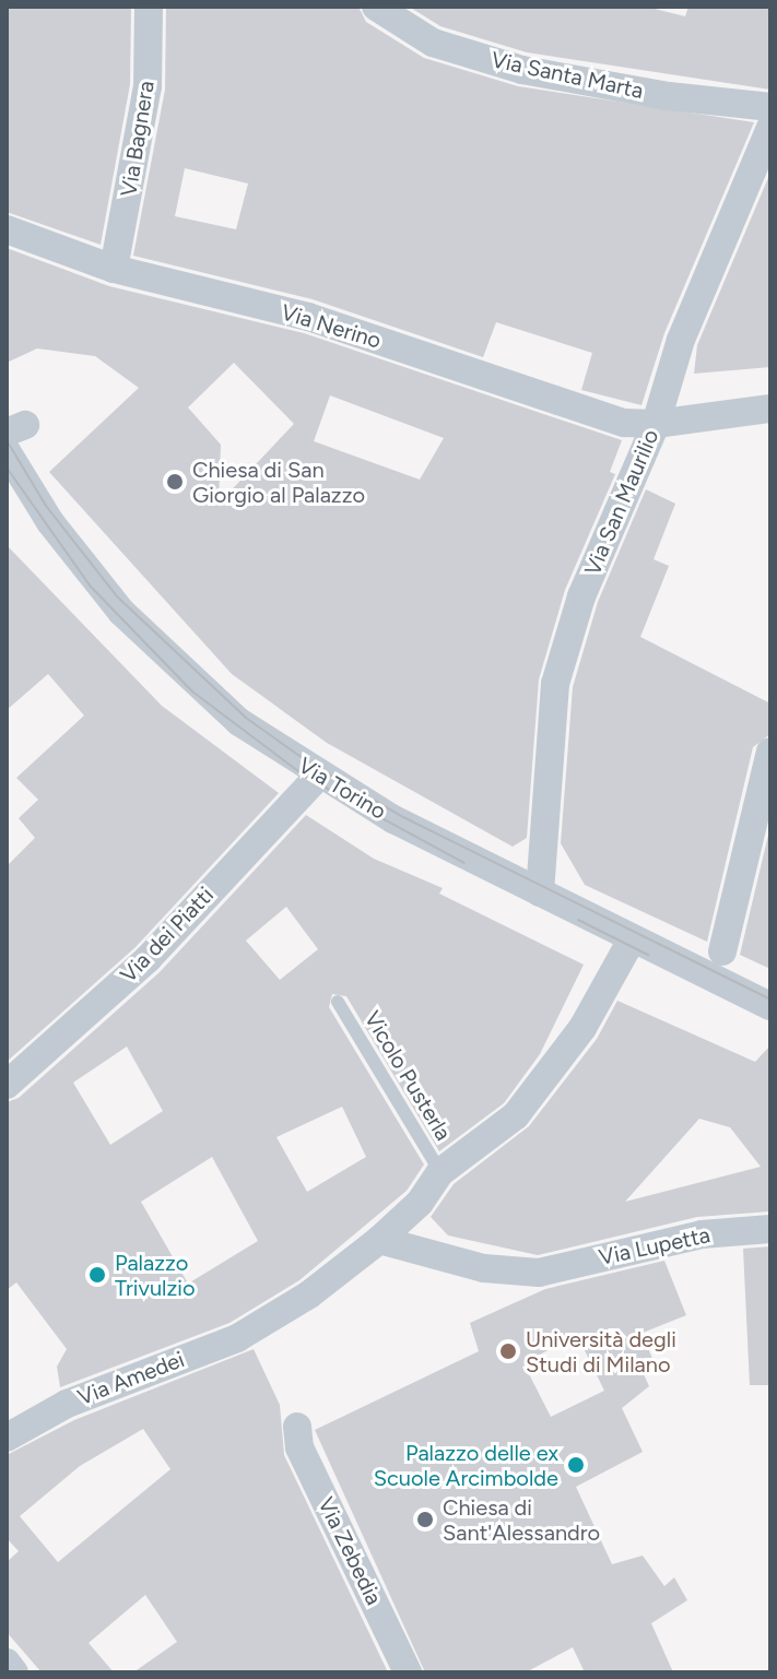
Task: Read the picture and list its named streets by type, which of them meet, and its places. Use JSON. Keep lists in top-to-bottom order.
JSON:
{
  "streets": {
    "street": [
      "Via Santa Marta",
      "Via Bagnera",
      "Via Nerino",
      "Via San Maurilio",
      "Via Torino",
      "Via dei Piatti",
      "Via Lupetta",
      "Via Amedei",
      "Via Zebedia"
    ],
    "lane": ["Vicolo Pusterla"]
  },
  "crossings": [
    ["Via Bagnera", "Via Nerino"],
    ["Via Nerino", "Via San Maurilio"],
    ["Via San Maurilio", "Via Torino"],
    ["Via Torino", "Via dei Piatti"],
    ["Via Torino", "Via Amedei"],
    ["Vicolo Pusterla", "Via Amedei"],
    ["Via Lupetta", "Via Amedei"]
  ],
  "places": [
    "Chiesa di San Giorgio al Palazzo",
    "Palazzo Trivulzio",
    "Università degli Studi di Milano",
    "Palazzo delle ex Scuole Arcimbolde",
    "Chiesa di Sant'Alessandro"
  ]
}
